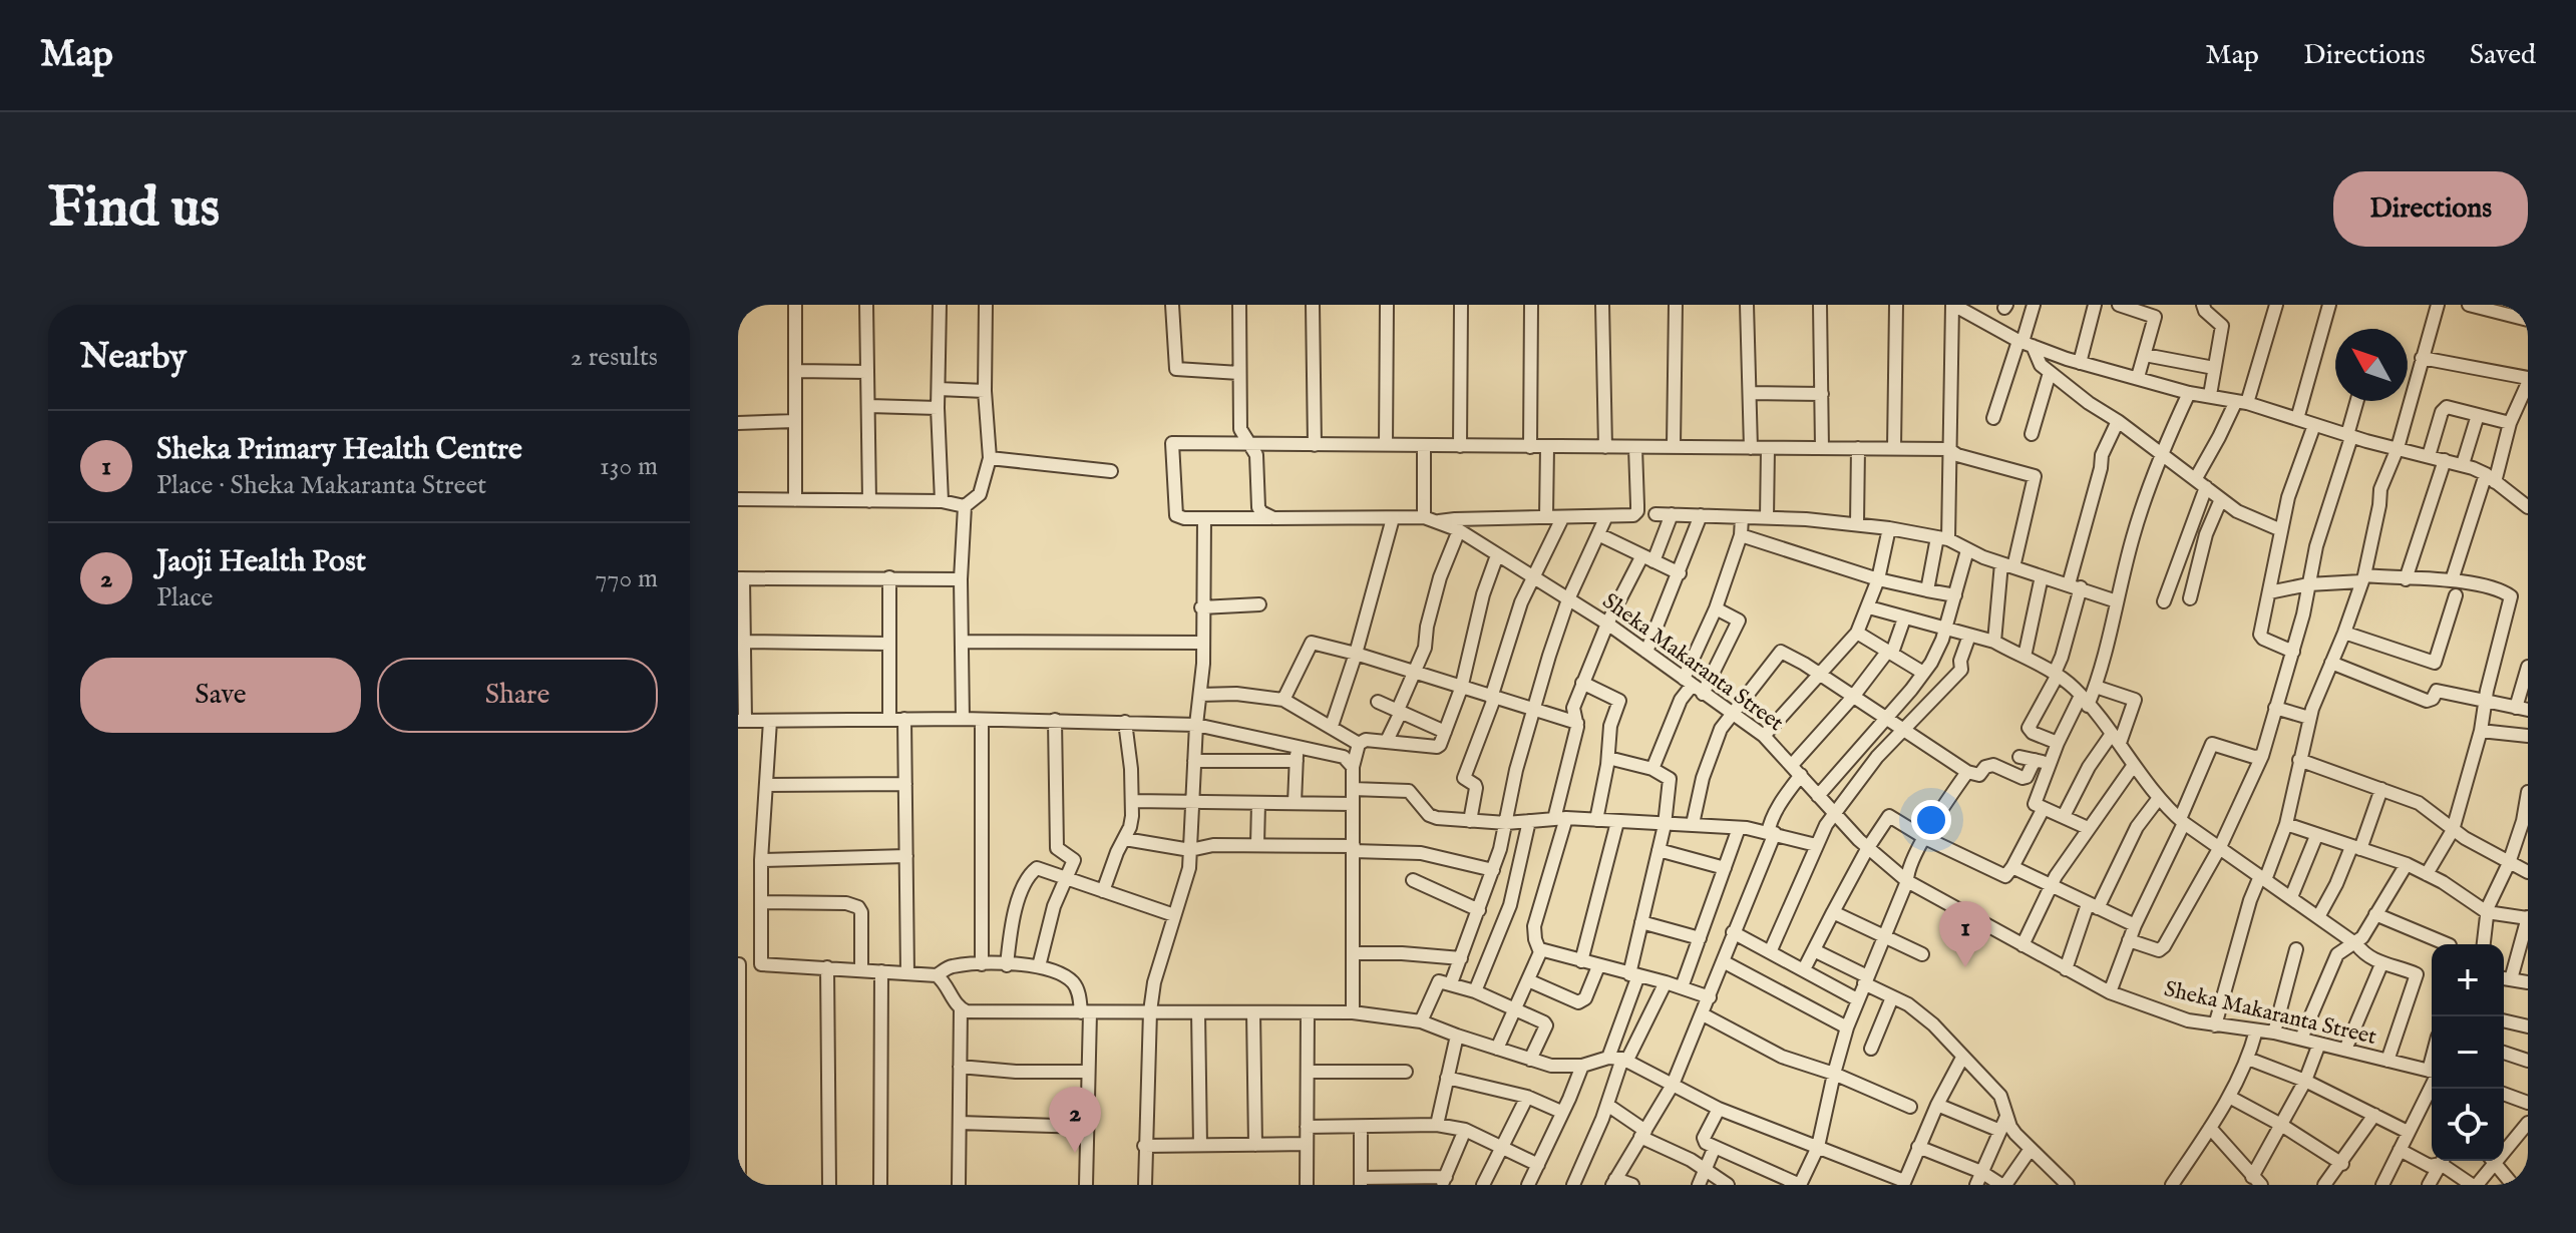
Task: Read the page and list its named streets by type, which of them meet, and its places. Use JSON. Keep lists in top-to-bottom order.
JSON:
{
  "streets": {
    "street": ["Sheka Makaranta Street"]
  },
  "north": "top left",
  "page": {
    "header": "Map",
    "nav": ["Map", "Directions", "Saved"],
    "buttons": [
      "Directions",
      ["Save", "Share"]
    ],
    "title": "Find us",
    "heading": ["Nearby", "2 results"],
    "list": [
      {
        "mark": "1",
        "name": "Sheka Primary Health Centre",
        "note": "Place · Sheka Makaranta Street",
        "value": "130 m"
      },
      {
        "mark": "2",
        "name": "Jaoji Health Post",
        "note": "Place",
        "value": "770 m"
      }
    ],
    "pins": ["1", "2"],
    "map_buttons": ["+", "−"]
  }
}
